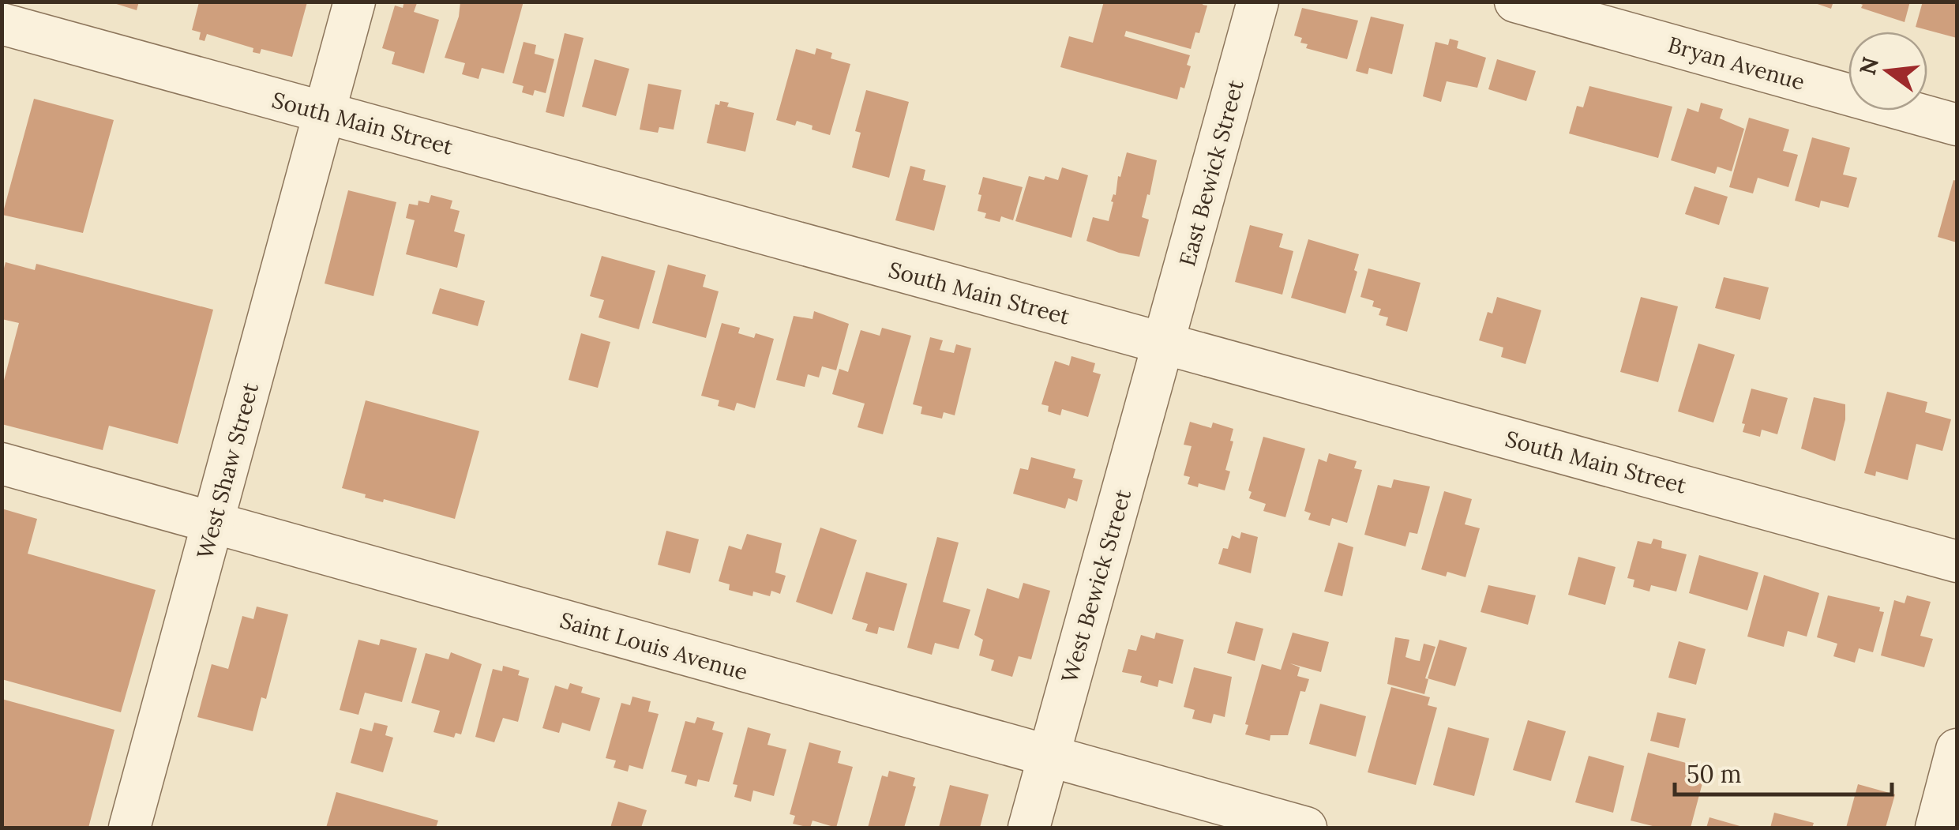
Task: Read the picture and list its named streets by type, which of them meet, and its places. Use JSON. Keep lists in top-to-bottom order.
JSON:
{
  "streets": {
    "street": [
      "Bryan Avenue",
      "South Main Street",
      "East Bewick Street",
      "West Shaw Street",
      "West Bewick Street",
      "Saint Louis Avenue"
    ]
  },
  "crossings": [
    ["South Main Street", "East Bewick Street"],
    ["South Main Street", "West Shaw Street"],
    ["South Main Street", "West Bewick Street"],
    ["East Bewick Street", "West Bewick Street"],
    ["West Shaw Street", "Saint Louis Avenue"],
    ["West Bewick Street", "Saint Louis Avenue"]
  ],
  "scale_bar": "50 m",
  "north": "left"
}
